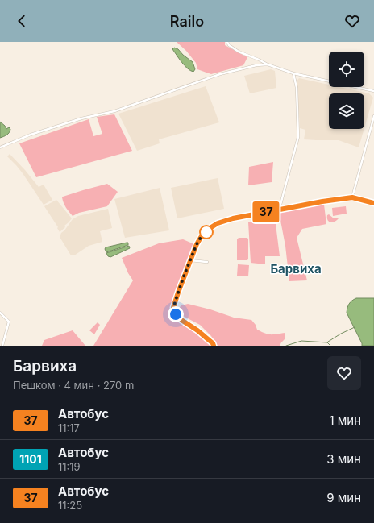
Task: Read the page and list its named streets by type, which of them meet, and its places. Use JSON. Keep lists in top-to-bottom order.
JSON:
{
  "districts": ["Барвиха"],
  "lines": ["bus line 37"],
  "page": {
    "header": "Railo",
    "on_map": "37",
    "heading": ["Барвиха", "Пешком · 4 мин · 270 m"],
    "list": [
      {
        "mark": "37",
        "name": "Автобус",
        "note": "11:17",
        "value": "1 мин"
      },
      {
        "mark": "1101",
        "name": "Автобус",
        "note": "11:19",
        "value": "3 мин"
      },
      {
        "mark": "37",
        "name": "Автобус",
        "note": "11:25",
        "value": "9 мин"
      }
    ]
  }
}
